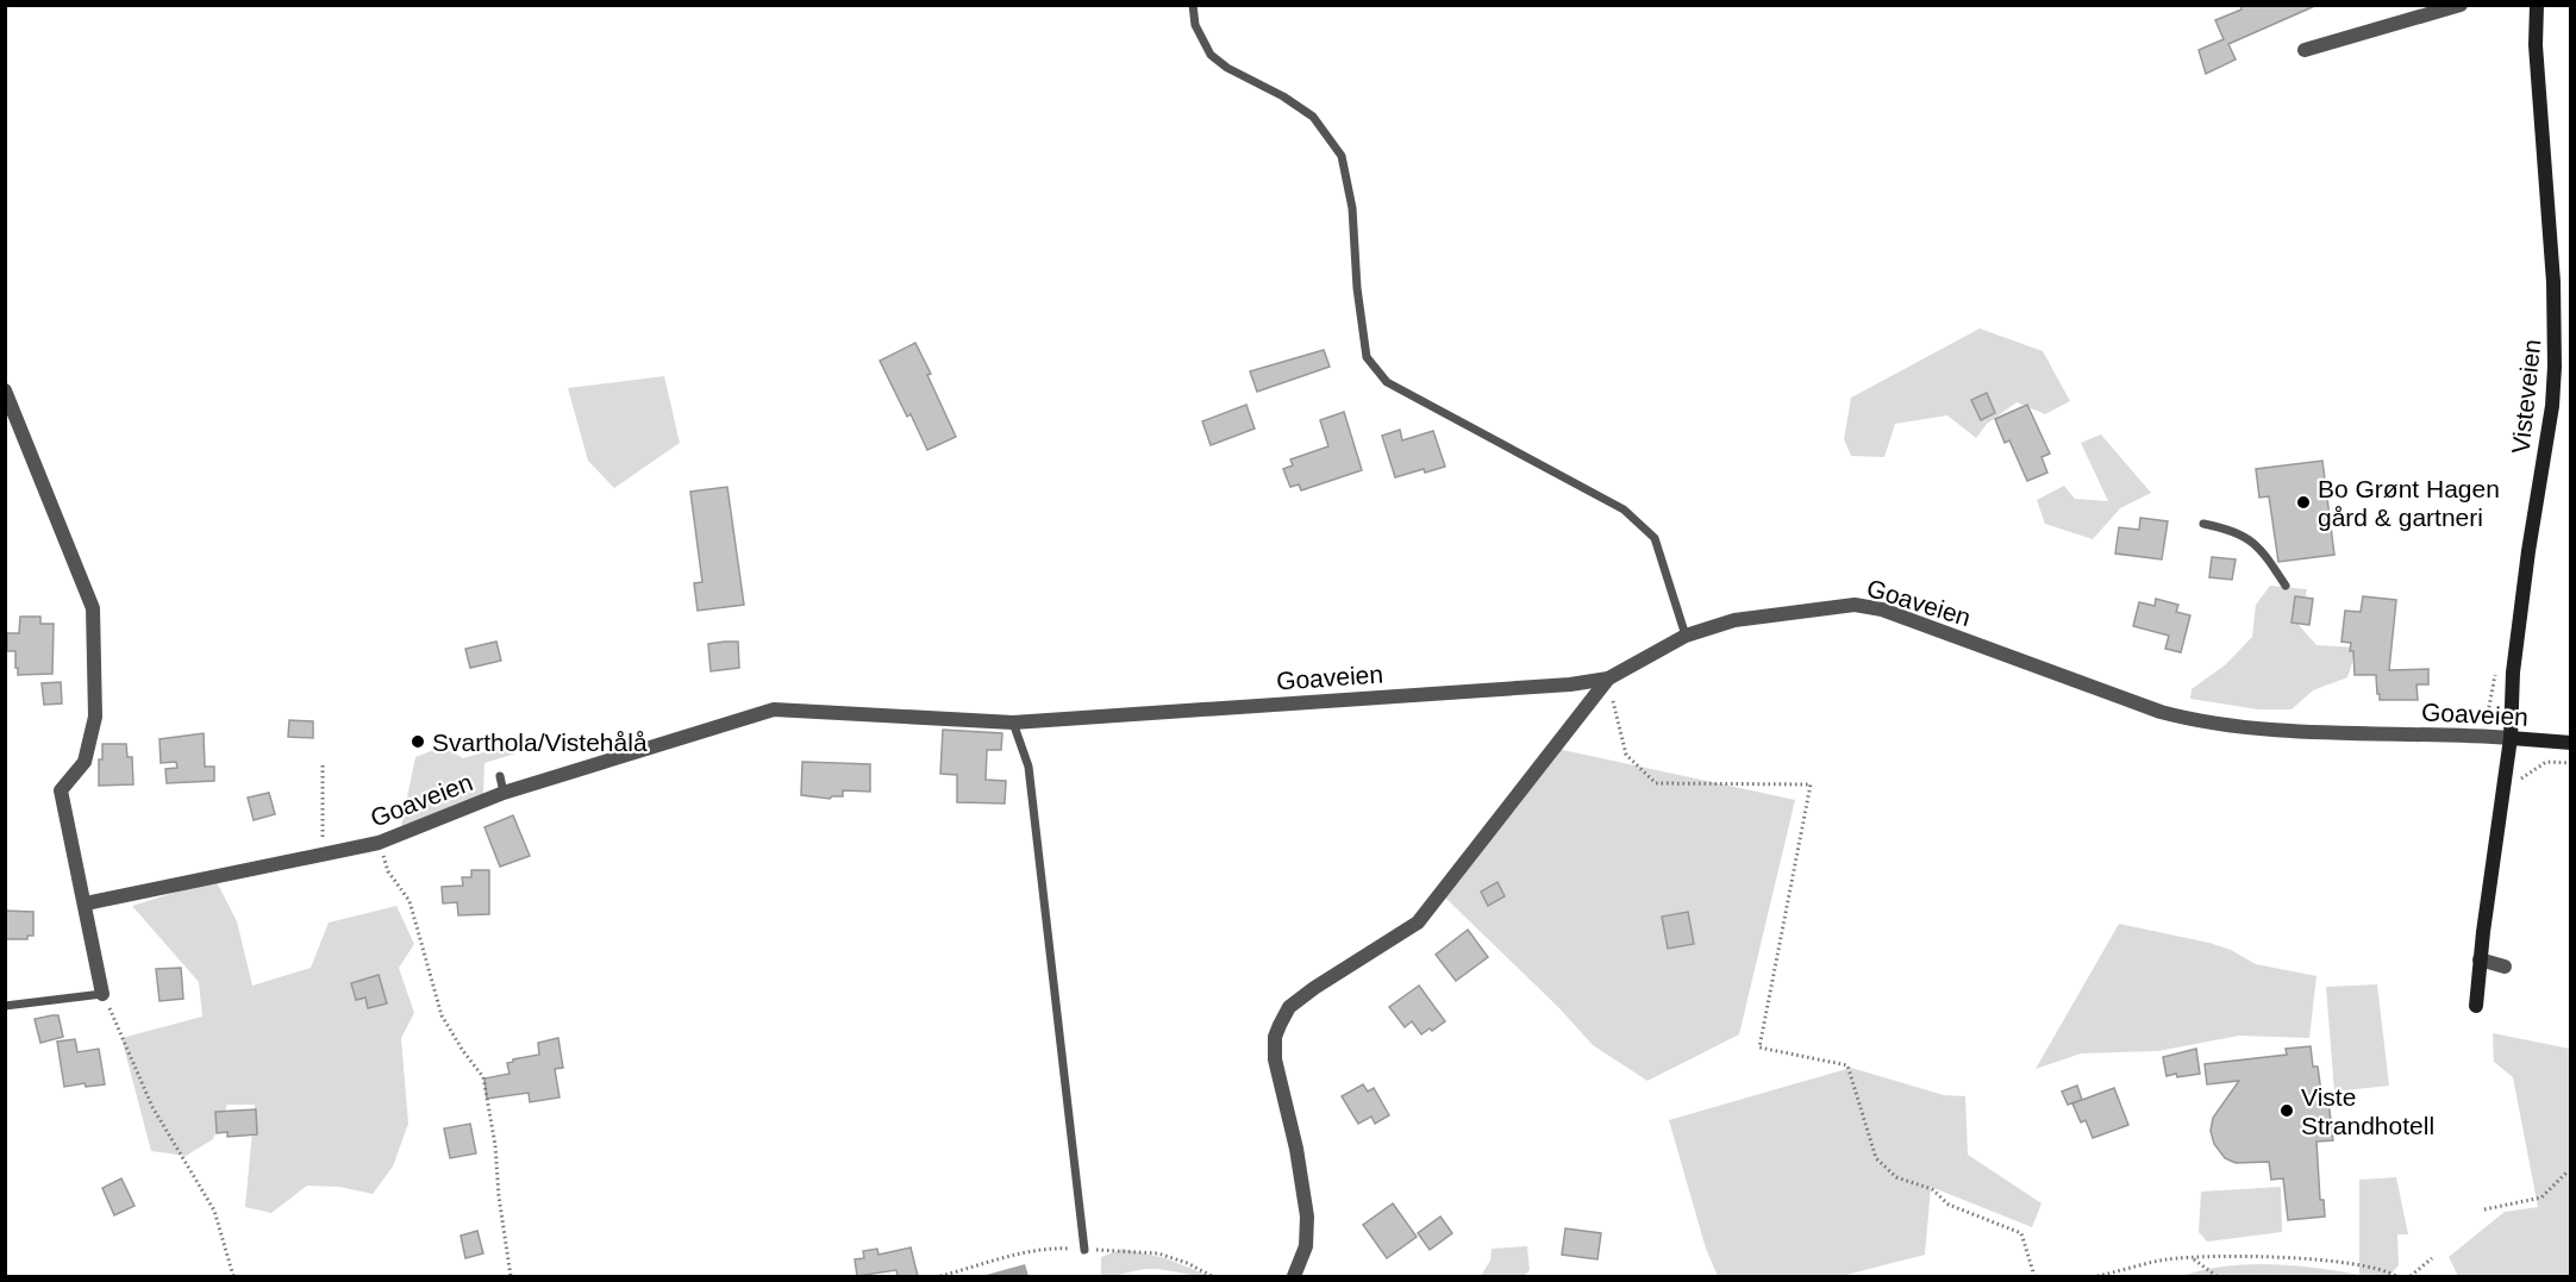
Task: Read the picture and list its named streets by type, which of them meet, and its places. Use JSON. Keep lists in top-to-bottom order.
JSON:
{
  "streets": {
    "main road": ["Visteveien", "Goaveien"]
  },
  "crossings": [
    ["Visteveien", "Goaveien"]
  ],
  "places": ["Bo Grønt Hagen gård & gartneri", "Svarthola/Vistehålå", "Viste Strandhotell"]
}
